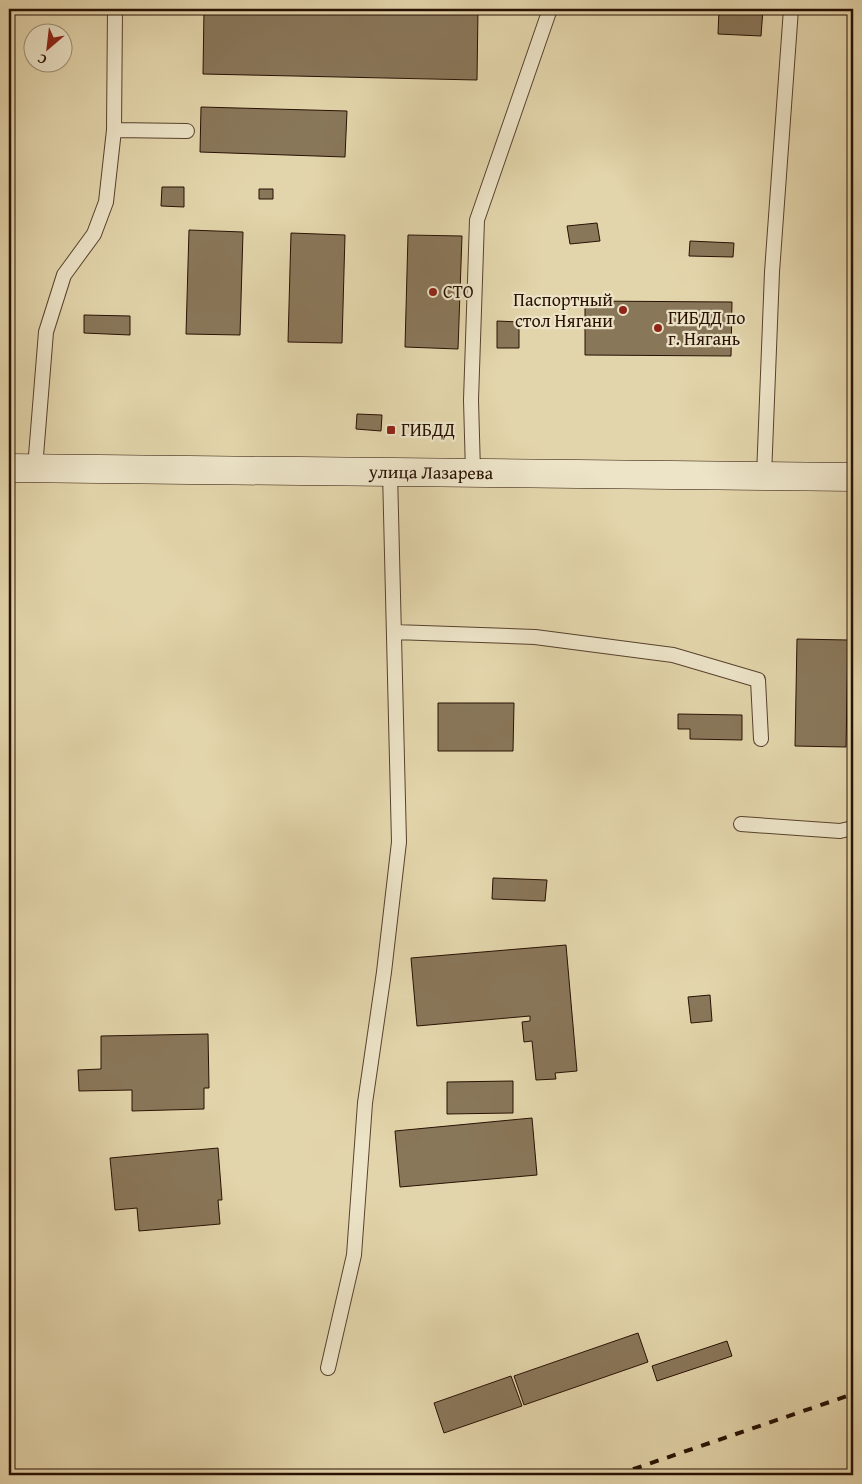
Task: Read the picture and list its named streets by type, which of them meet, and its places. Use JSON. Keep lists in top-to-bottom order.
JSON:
{
  "streets": {
    "main road": ["улица Лазарева"]
  },
  "places": {
    "other": ["СТО", "Паспортный стол Нягани", "ГИБДД по г. Нягань"],
    "transit": ["ГИБДД"]
  },
  "north": "bottom left"
}
